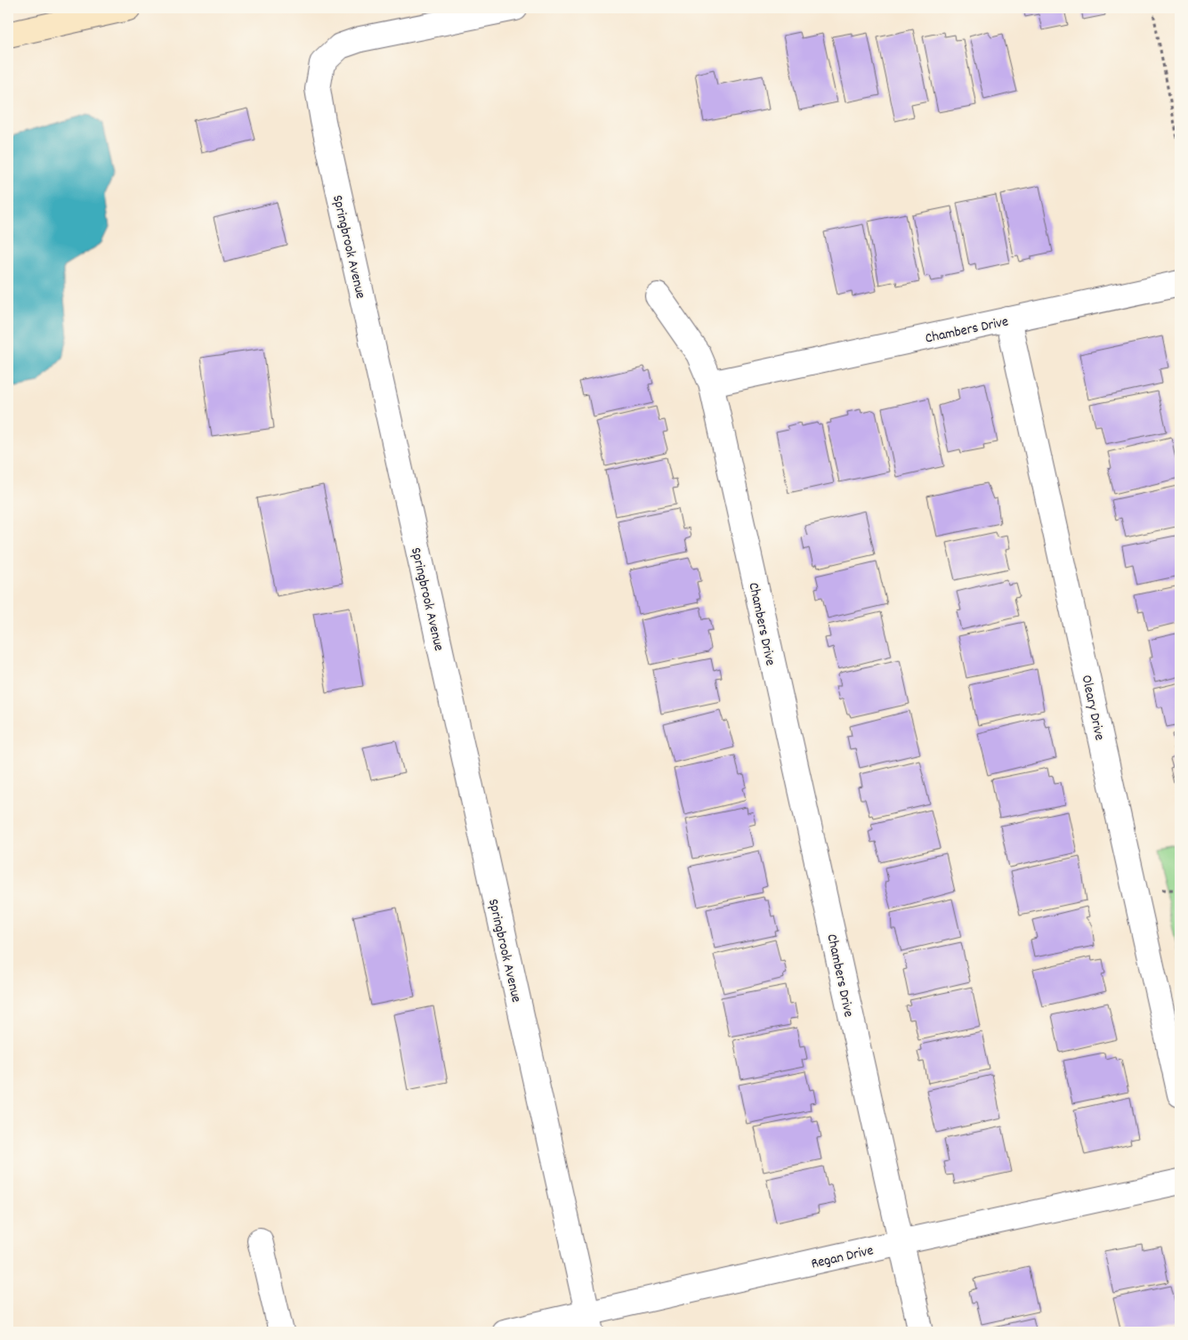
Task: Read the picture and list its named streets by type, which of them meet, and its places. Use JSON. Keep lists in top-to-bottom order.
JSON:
{
  "streets": {
    "street": [
      "Springbrook Avenue",
      "Chambers Drive",
      "Oleary Drive",
      "Regan Drive"
    ]
  },
  "crossings": [
    ["Springbrook Avenue", "Regan Drive"],
    ["Chambers Drive", "Oleary Drive"],
    ["Chambers Drive", "Regan Drive"]
  ]
}
